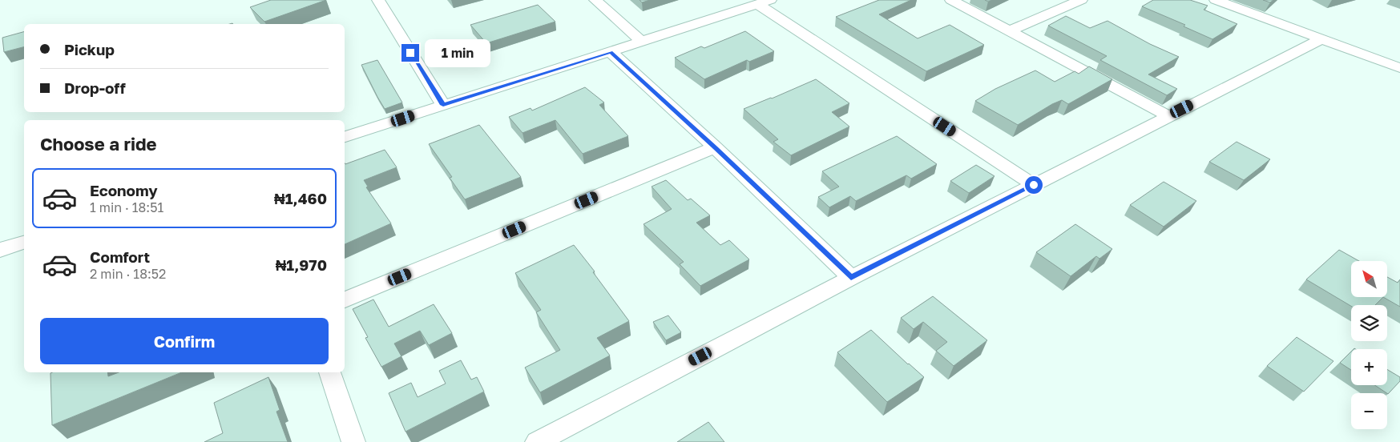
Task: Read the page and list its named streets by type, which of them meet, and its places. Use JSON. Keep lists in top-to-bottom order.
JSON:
{
  "north": "top left",
  "page": {
    "banner": ["Pickup", "Drop-off"],
    "bubble": "1 min",
    "heading": "Choose a ride",
    "list": [
      {
        "name": "Economy",
        "note": "1 min · 18:51",
        "value": "₦1,460"
      },
      {
        "name": "Comfort",
        "note": "2 min · 18:52",
        "value": "₦1,970"
      }
    ],
    "map_buttons": ["+", "−"],
    "buttons": "Confirm"
  }
}
